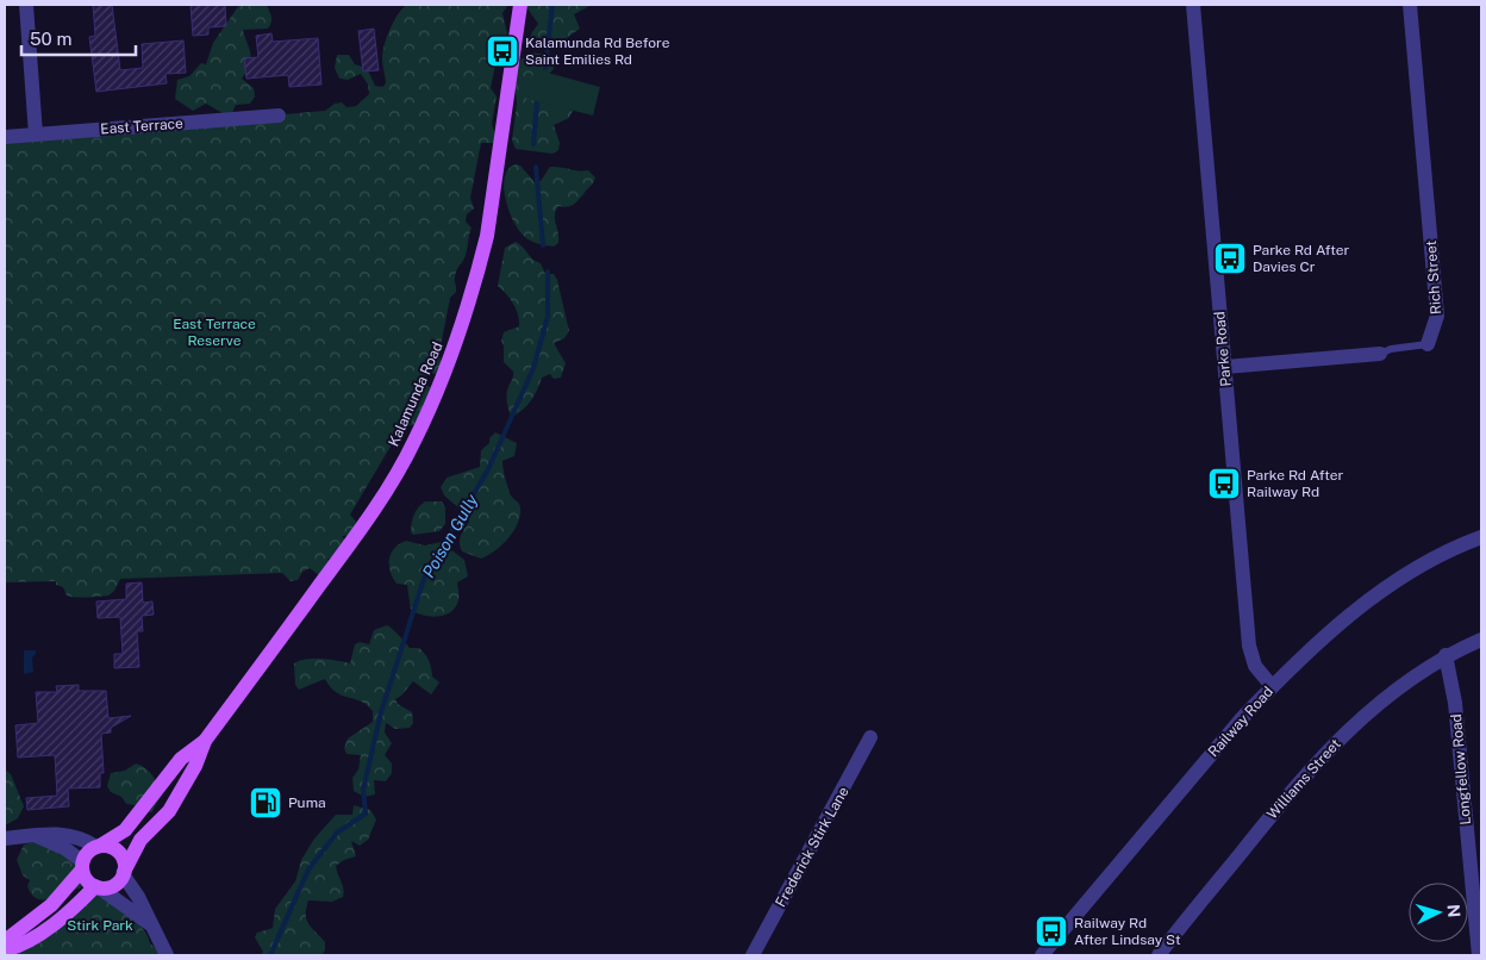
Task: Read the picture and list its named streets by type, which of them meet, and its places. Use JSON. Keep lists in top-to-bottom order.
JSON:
{
  "streets": {
    "main road": ["Kalamunda Road"],
    "street": [
      "East Terrace",
      "Rich Street",
      "Parke Road",
      "Railway Road",
      "Longfellow Road",
      "Williams Street",
      "Frederick Stirk Lane"
    ]
  },
  "crossings": [
    ["Rich Street", "Parke Road"],
    ["Parke Road", "Railway Road"],
    ["Longfellow Road", "Williams Street"]
  ],
  "water": ["Poison Gully"],
  "parks": ["East Terrace Reserve", "Stirk Park"],
  "places": {
    "bus stop": [
      "Kalamunda Rd Before Saint Emilies Rd",
      "Parke Rd After Davies Cr",
      "Parke Rd After Railway Rd",
      "Railway Rd After Lindsay St"
    ],
    "fuel station": ["Puma"]
  },
  "scale_bar": "50 m",
  "north": "right"
}
